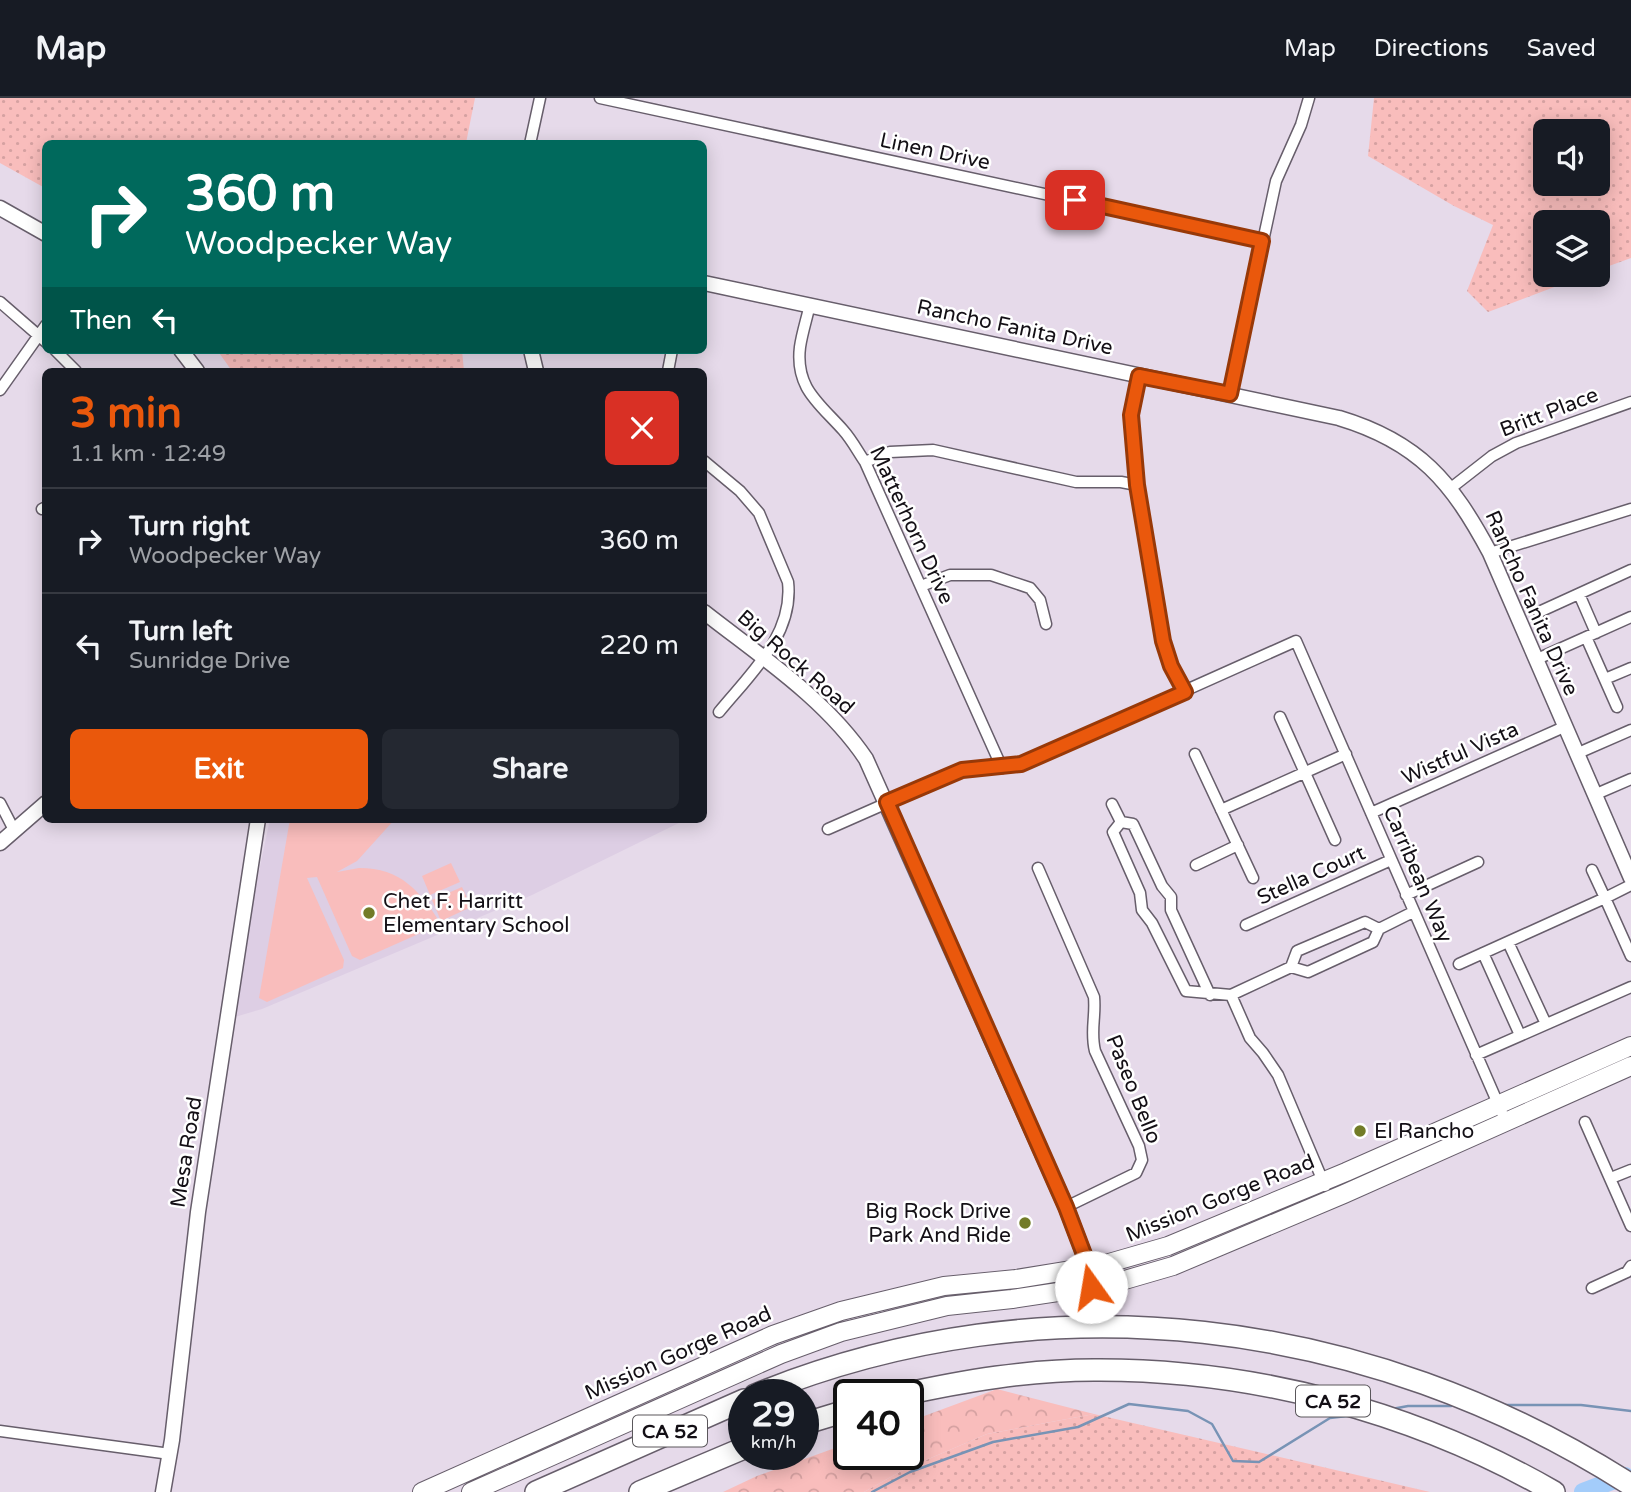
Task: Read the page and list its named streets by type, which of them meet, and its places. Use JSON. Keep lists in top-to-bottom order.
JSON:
{
  "streets": {
    "highway": ["CA 52"],
    "main road": ["Mission Gorge Road"],
    "street": [
      "Linen Drive",
      "Rancho Fanita Drive",
      "Britt Place",
      "Matterhorn Drive",
      "Big Rock Road",
      "Wistful Vista",
      "Carribean Way",
      "Stella Court",
      "Paseo Bello",
      "Mesa Road"
    ]
  },
  "crossings": [
    ["Rancho Fanita Drive", "Britt Place"],
    ["Rancho Fanita Drive", "Matterhorn Drive"],
    ["Rancho Fanita Drive", "Wistful Vista"],
    ["Big Rock Road", "Paseo Bello"],
    ["Big Rock Road", "Mission Gorge Road"],
    ["Wistful Vista", "Carribean Way"],
    ["Carribean Way", "Stella Court"],
    ["Carribean Way", "Mission Gorge Road"]
  ],
  "places": ["Chet F. Harritt Elementary School", "El Rancho", "Big Rock Drive Park And Ride"],
  "page": {
    "header": "Map",
    "nav": ["Map", "Directions", "Saved"],
    "turn": ["360 m", "Woodpecker Way"],
    "then": "Then",
    "heading": ["3 min", "1.1 km · 12:49"],
    "list": [
      {
        "name": "Turn right",
        "note": "Woodpecker Way",
        "value": "360 m"
      },
      {
        "name": "Turn left",
        "note": "Sunridge Drive",
        "value": "220 m"
      }
    ],
    "buttons": ["Exit", "Share"],
    "speed": "29 km/h",
    "limit": "40"
  }
}
